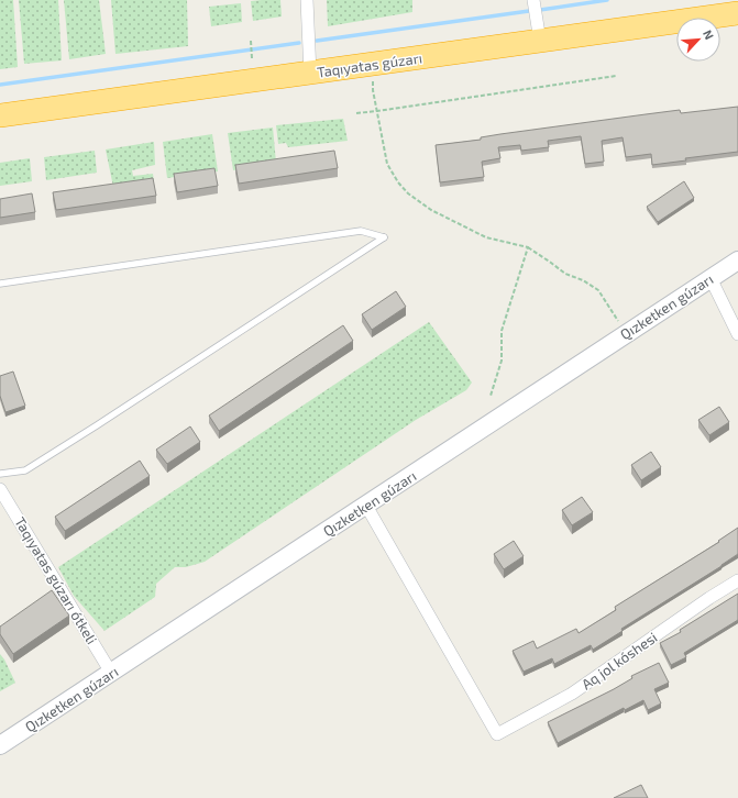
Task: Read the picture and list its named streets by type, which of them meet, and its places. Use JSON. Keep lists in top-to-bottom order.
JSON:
{
  "streets": {
    "highway": ["Taqıyatas gúzarı"],
    "street": ["Qızketken gúzarı", "Taqıyatas gúzarı ótkeli", "Aq jol kóshesi"]
  },
  "crossings": [
    ["Qızketken gúzarı", "Taqıyatas gúzarı ótkeli"],
    ["Qızketken gúzarı", "Aq jol kóshesi"]
  ],
  "north": "top right"
}
